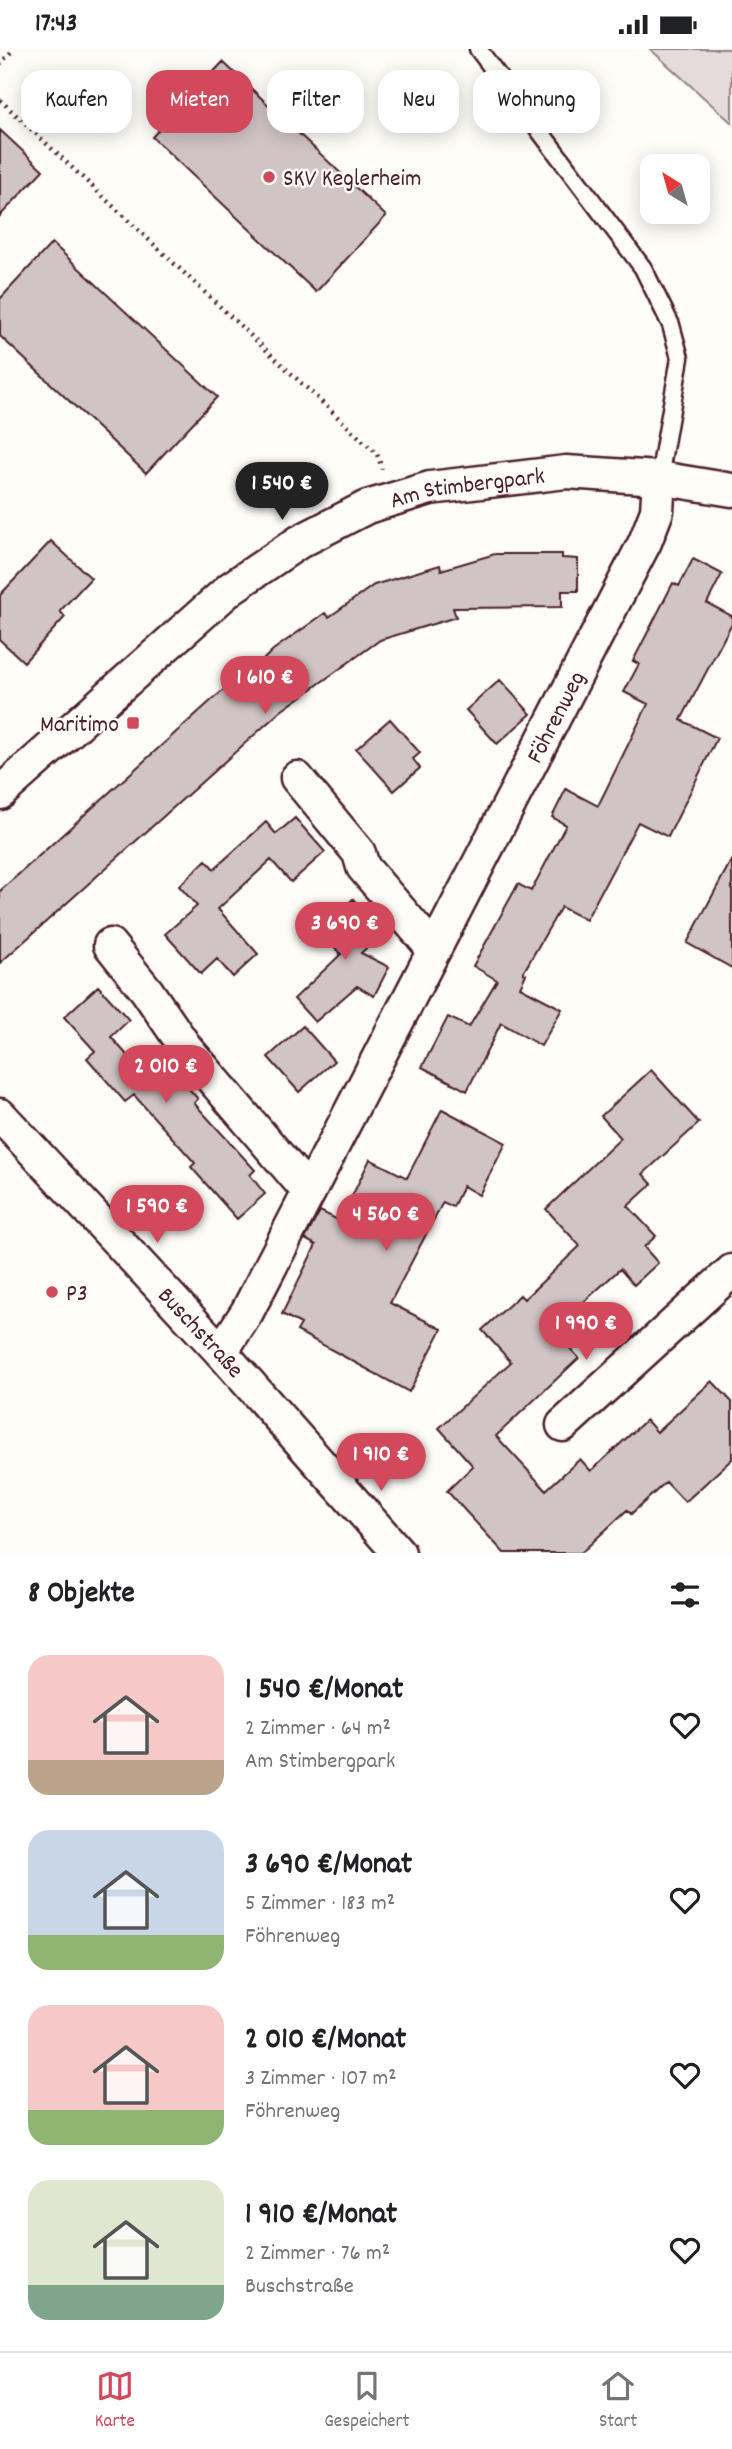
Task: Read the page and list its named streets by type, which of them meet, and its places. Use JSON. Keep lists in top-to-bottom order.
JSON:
{
  "streets": {
    "street": ["Am Stimbergpark", "Föhrenweg", "Buschstraße"]
  },
  "crossings": [
    ["Am Stimbergpark", "Föhrenweg"],
    ["Föhrenweg", "Buschstraße"]
  ],
  "places": {
    "other": ["SKV Keglerheim", "P3"],
    "transit": ["Maritimo"]
  },
  "north": "top left",
  "page": {
    "status": "17:43",
    "chip": [
      "Kaufen",
      "Mieten",
      "Filter",
      "Neu",
      "Wohnung"
    ],
    "price": [
      "1 540 €",
      "1 610 €",
      "3 690 €",
      "2 010 €",
      "1 590 €",
      "4 560 €",
      "1 990 €",
      "1 910 €"
    ],
    "heading": "8 Objekte",
    "list": [
      {
        "name": "1 540 €/Monat",
        "note": "2 Zimmer · 64 m² · Am Stimbergpark"
      },
      {
        "name": "3 690 €/Monat",
        "note": "5 Zimmer · 183 m² · Föhrenweg"
      },
      {
        "name": "2 010 €/Monat",
        "note": "3 Zimmer · 107 m² · Föhrenweg"
      },
      {
        "name": "1 910 €/Monat",
        "note": "2 Zimmer · 76 m² · Buschstraße"
      }
    ],
    "tabs": ["Karte", "Gespeichert", "Start"]
  }
}
